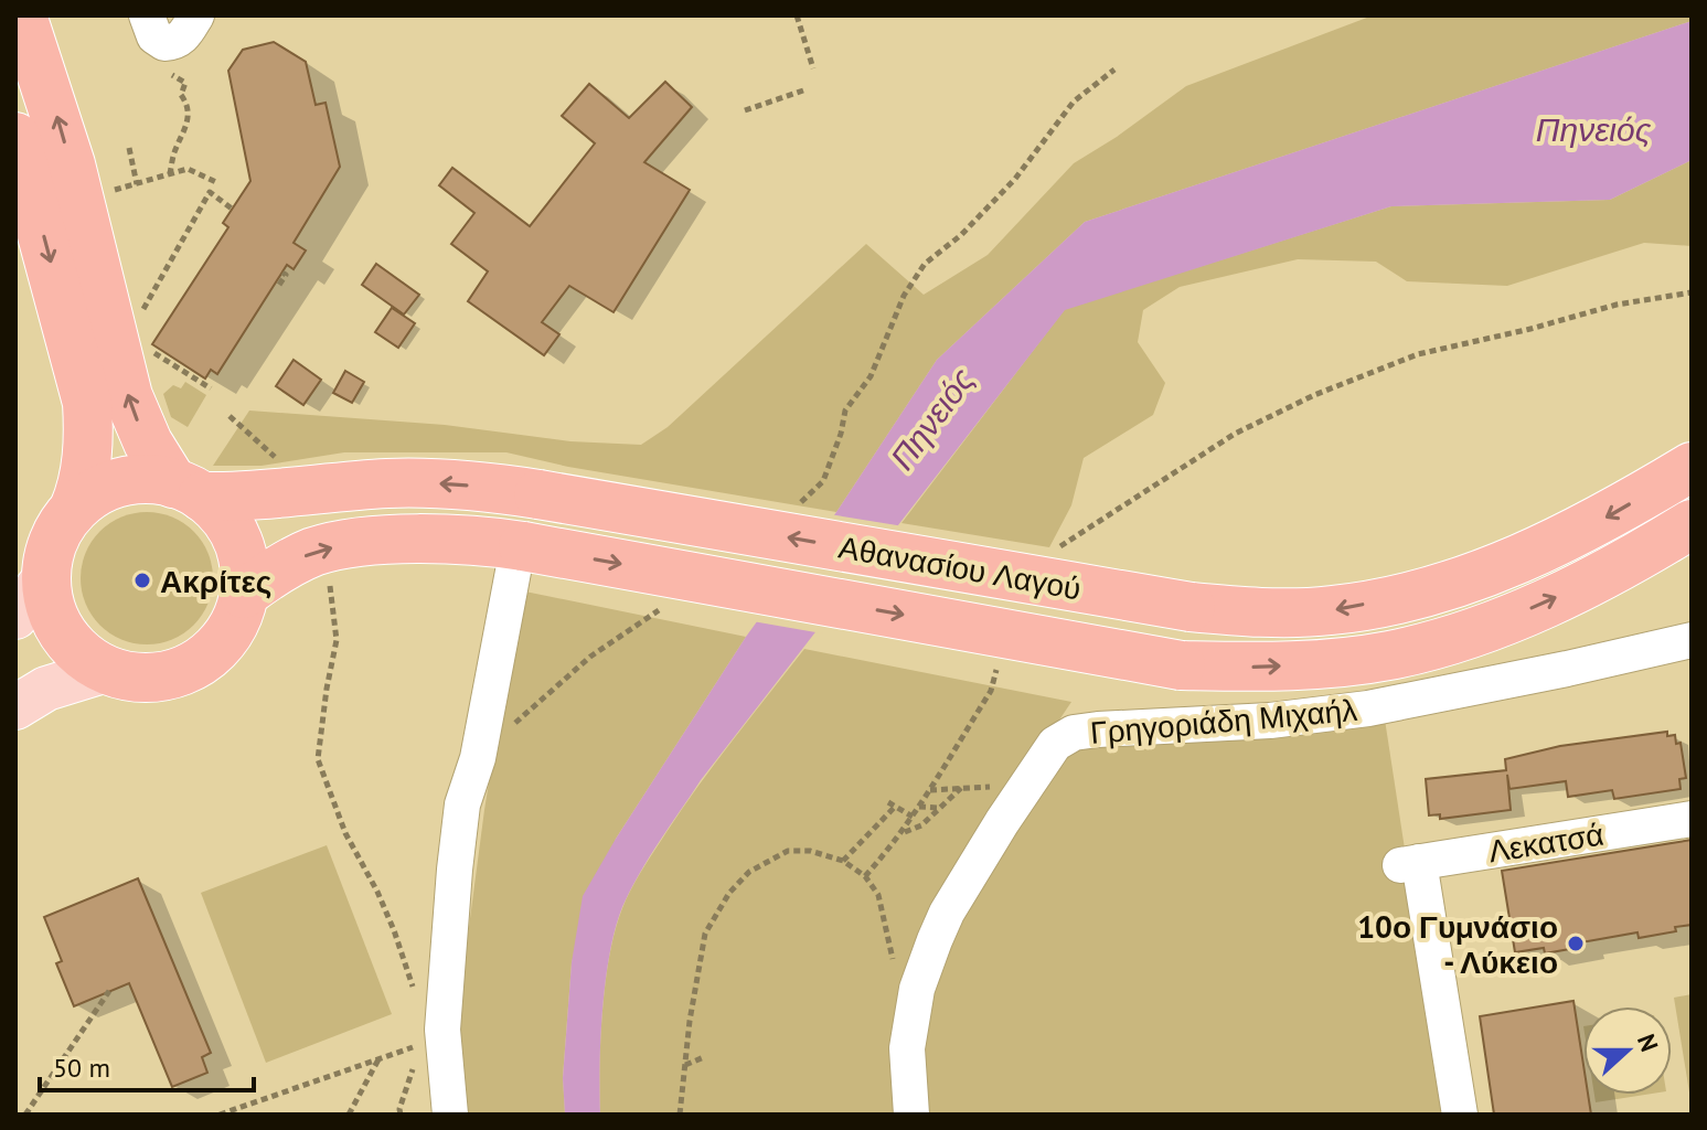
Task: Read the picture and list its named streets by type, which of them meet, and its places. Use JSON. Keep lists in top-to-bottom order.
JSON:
{
  "streets": {
    "highway": ["Αθανασίου Λαγού"],
    "street": ["Γρηγοριάδη Μιχαήλ", "Λεκατσά"]
  },
  "water": ["Πηνειός"],
  "places": ["Ακρίτες", "10ο Γυμνάσιο - Λύκειο"],
  "scale_bar": "50 m",
  "north": "right"
}
